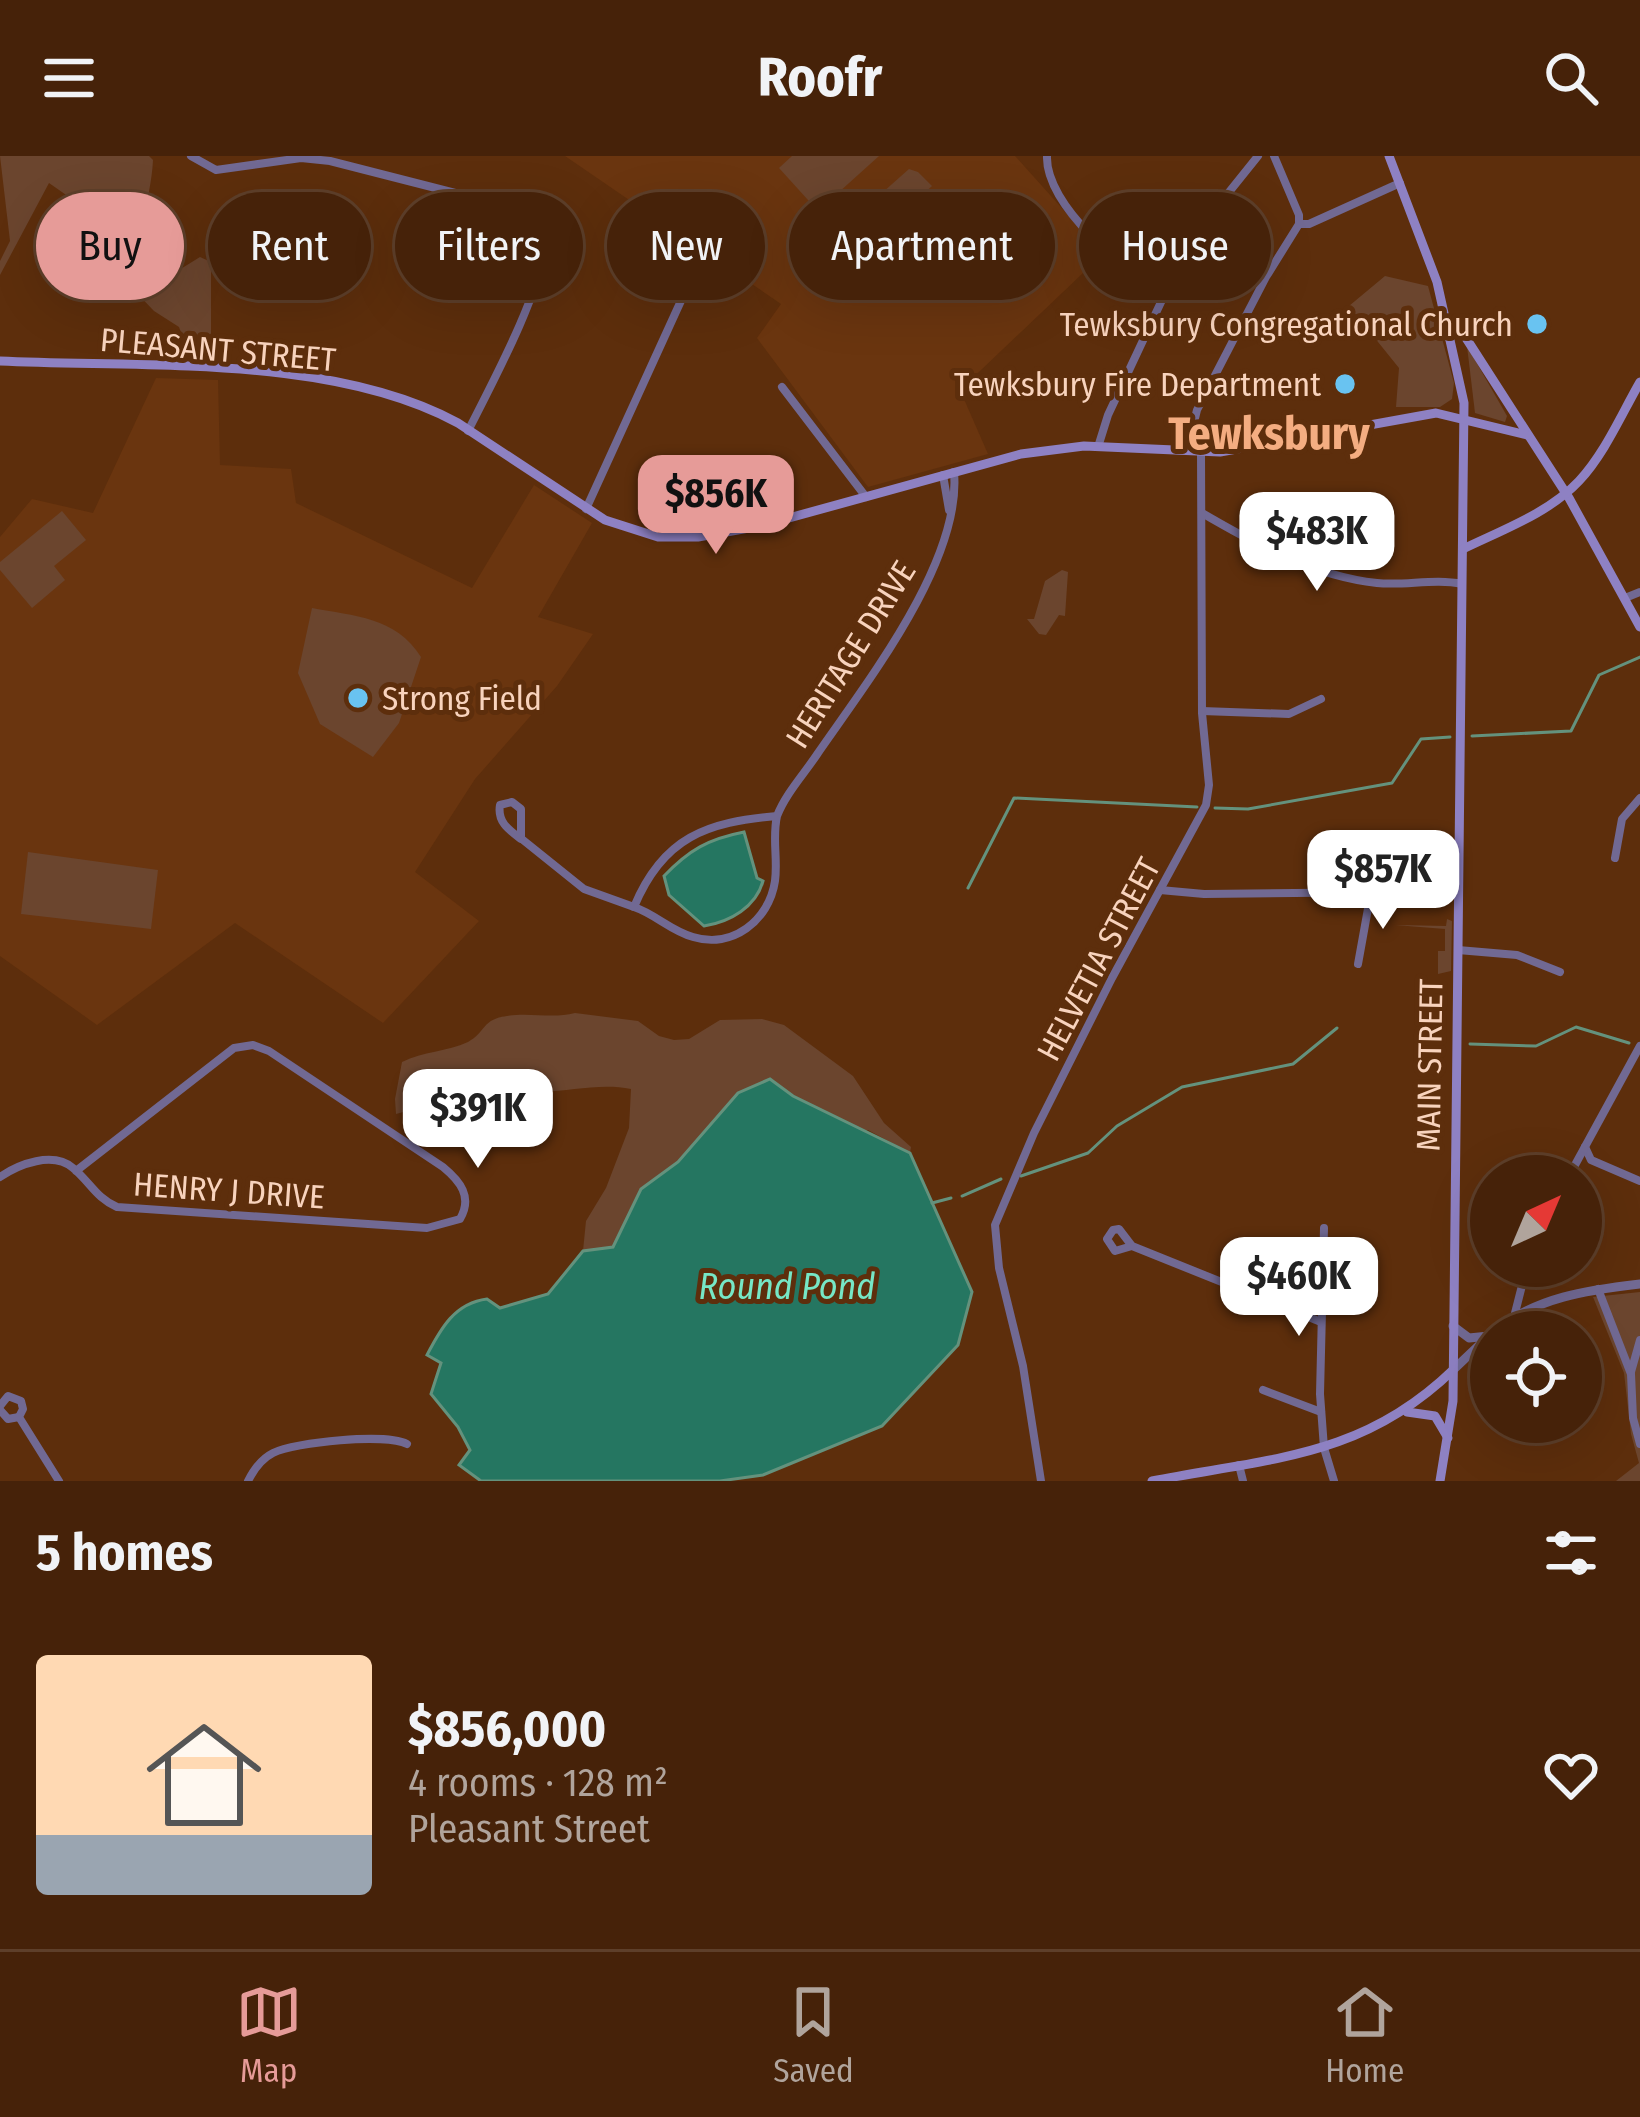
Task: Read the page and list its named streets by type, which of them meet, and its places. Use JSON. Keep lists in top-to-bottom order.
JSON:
{
  "streets": {
    "main road": ["PLEASANT STREET", "MAIN STREET"],
    "street": ["HERITAGE DRIVE", "HELVETIA STREET", "HENRY J DRIVE"]
  },
  "crossings": [
    ["PLEASANT STREET", "HERITAGE DRIVE"],
    ["PLEASANT STREET", "HELVETIA STREET"],
    ["PLEASANT STREET", "MAIN STREET"]
  ],
  "districts": ["Tewksbury"],
  "water": ["Round Pond"],
  "places": ["Tewksbury Congregational Church", "Tewksbury Fire Department", "Strong Field"],
  "north": "top right",
  "page": {
    "header": "Roofr",
    "chip": [
      "Buy",
      "Rent",
      "Filters",
      "New",
      "Apartment",
      "House"
    ],
    "price": [
      "$856K",
      "$483K",
      "$857K",
      "$391K",
      "$460K"
    ],
    "heading": "5 homes",
    "list": [
      {
        "name": "$856,000",
        "note": "4 rooms · 128 m² · Pleasant Street"
      }
    ],
    "tabs": ["Map", "Saved", "Home"]
  }
}
